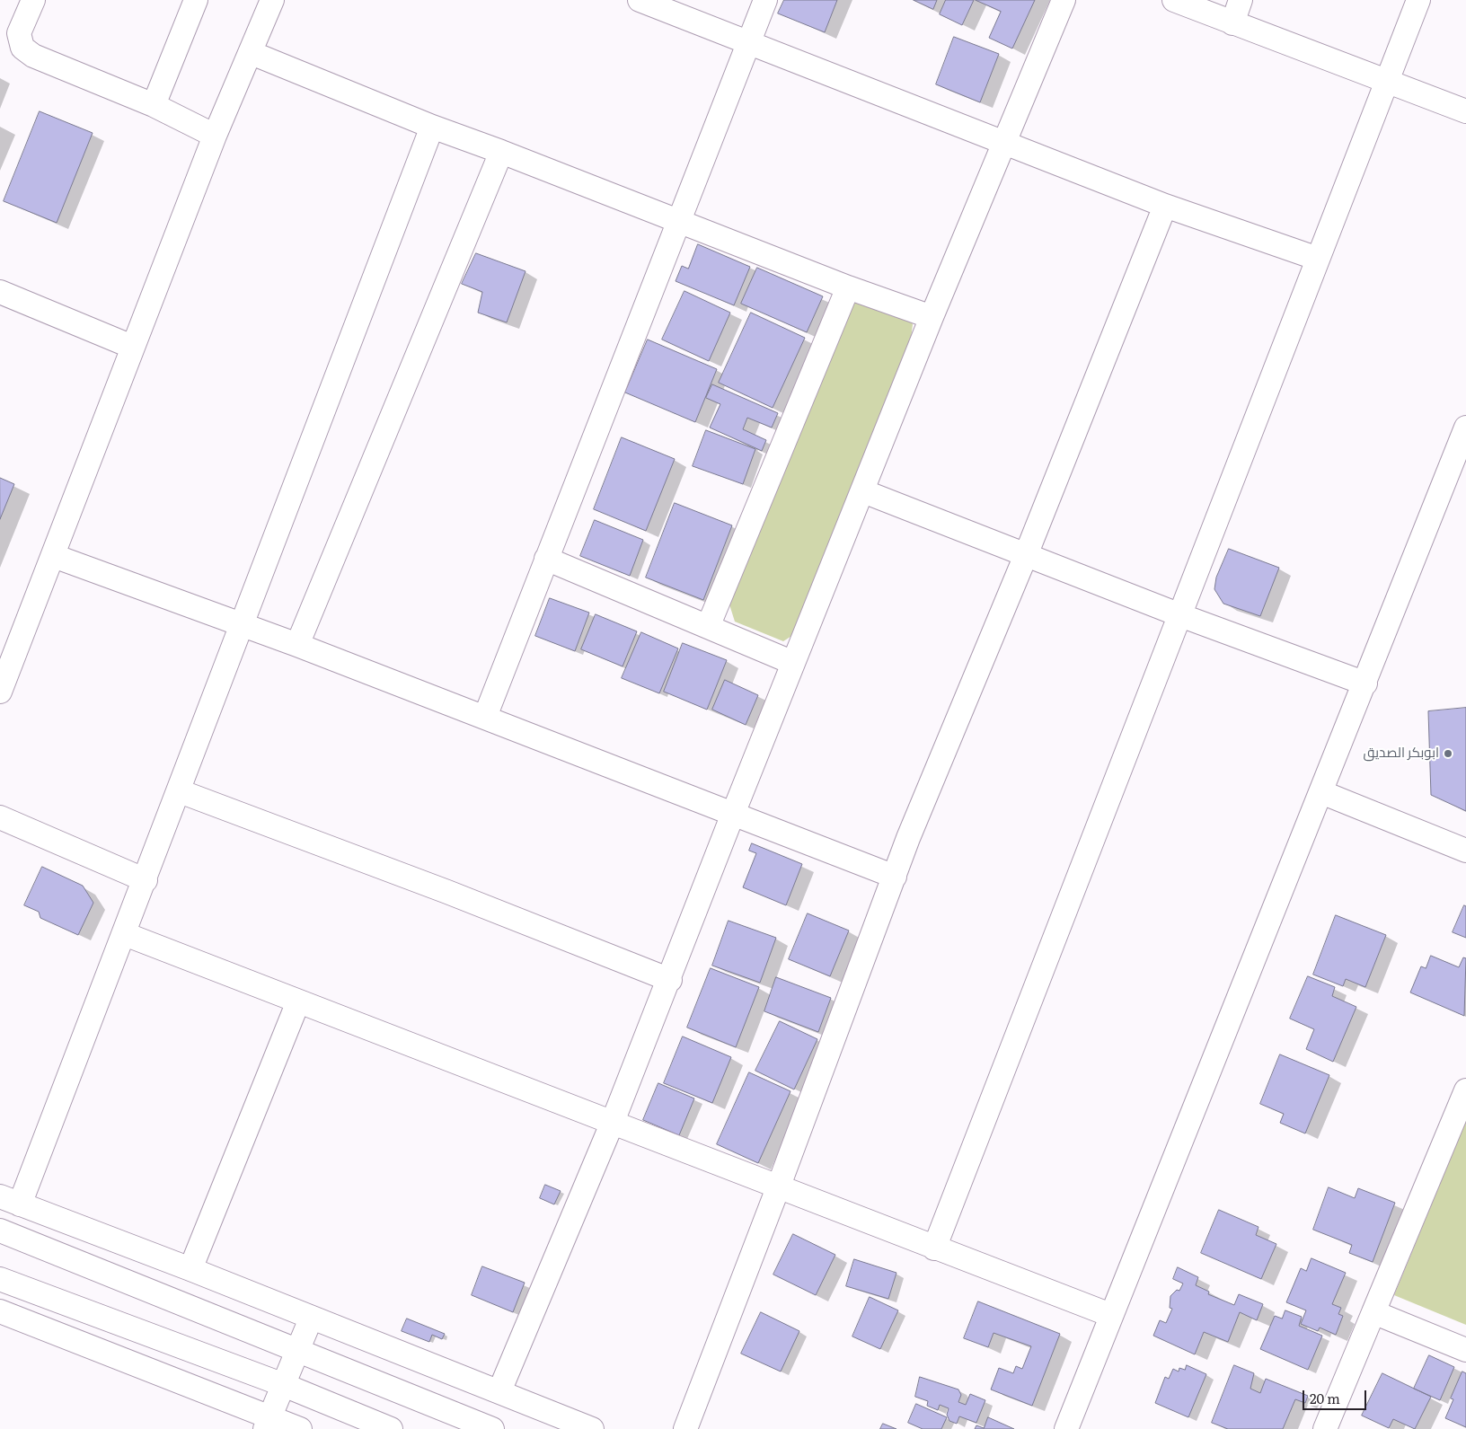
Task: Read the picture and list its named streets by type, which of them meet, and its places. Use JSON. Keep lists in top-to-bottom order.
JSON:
{
  "places": ["ابوبكر الصديق"],
  "scale_bar": "20 m"
}
